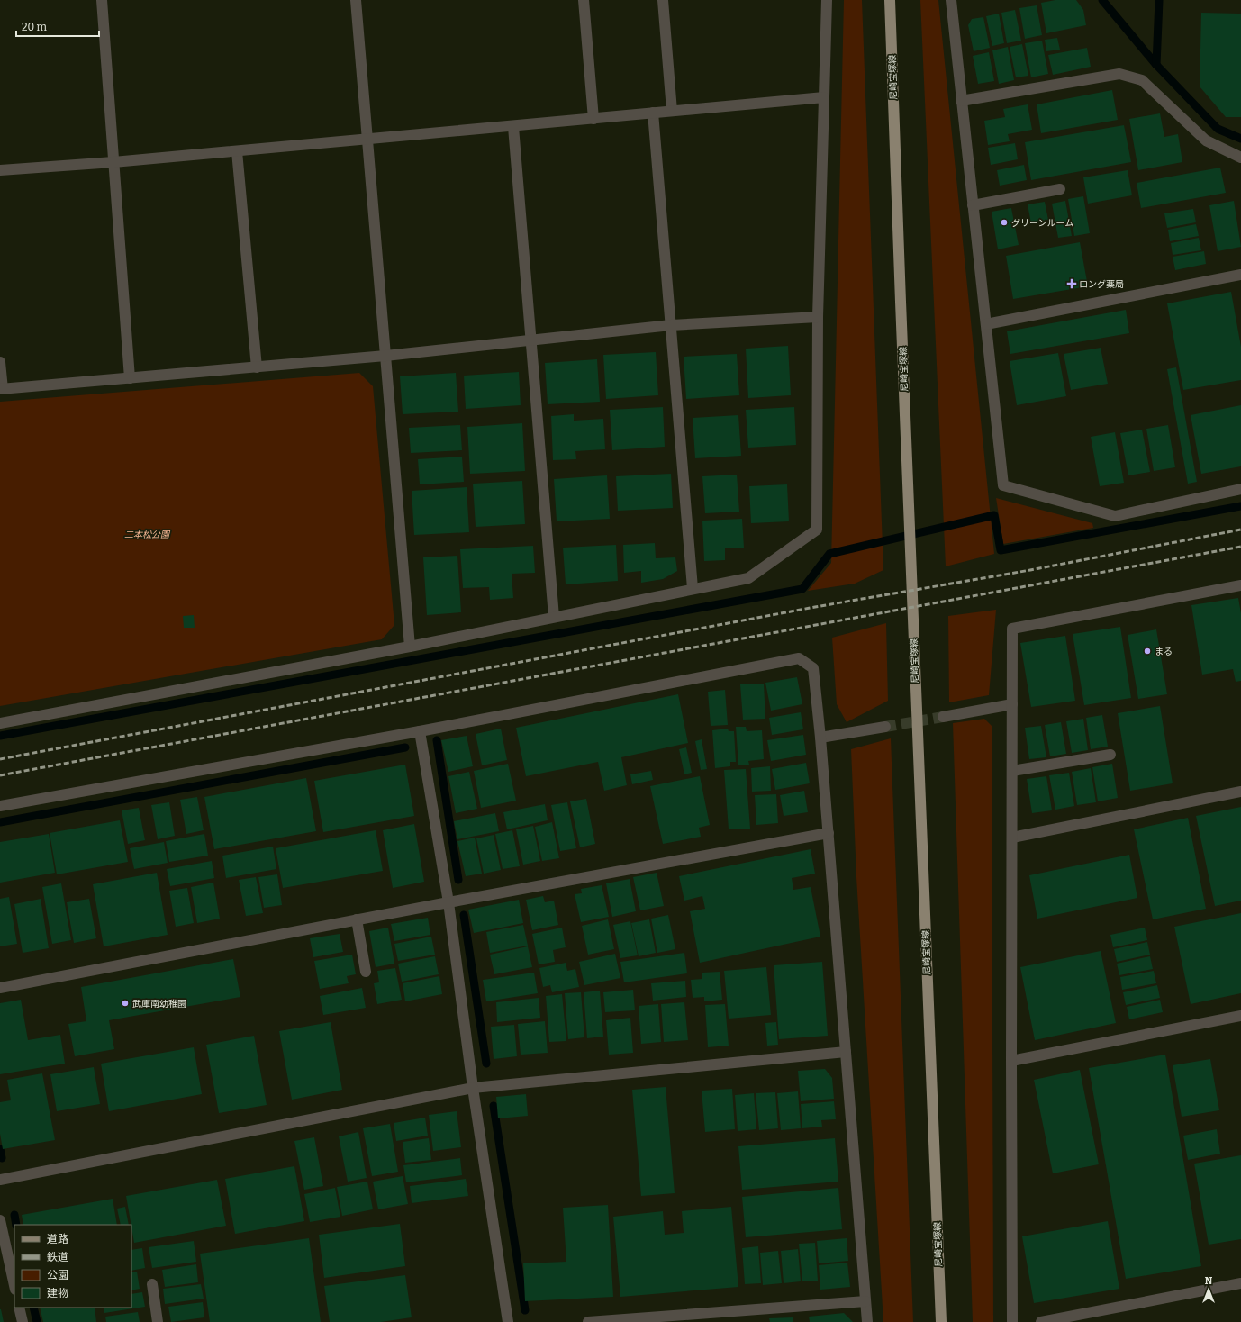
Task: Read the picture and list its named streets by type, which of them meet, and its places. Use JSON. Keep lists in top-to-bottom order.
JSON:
{
  "streets": {
    "main road": ["尼崎宝塚線"]
  },
  "parks": ["二本松公園"],
  "places": {
    "other": ["グリーンルーム", "まる", "武庫南幼稚園"],
    "health": ["ロング薬局"]
  },
  "legend": [
    "道路",
    "鉄道",
    "公園",
    "建物"
  ],
  "scale_bar": "20 m",
  "north": "top"
}
